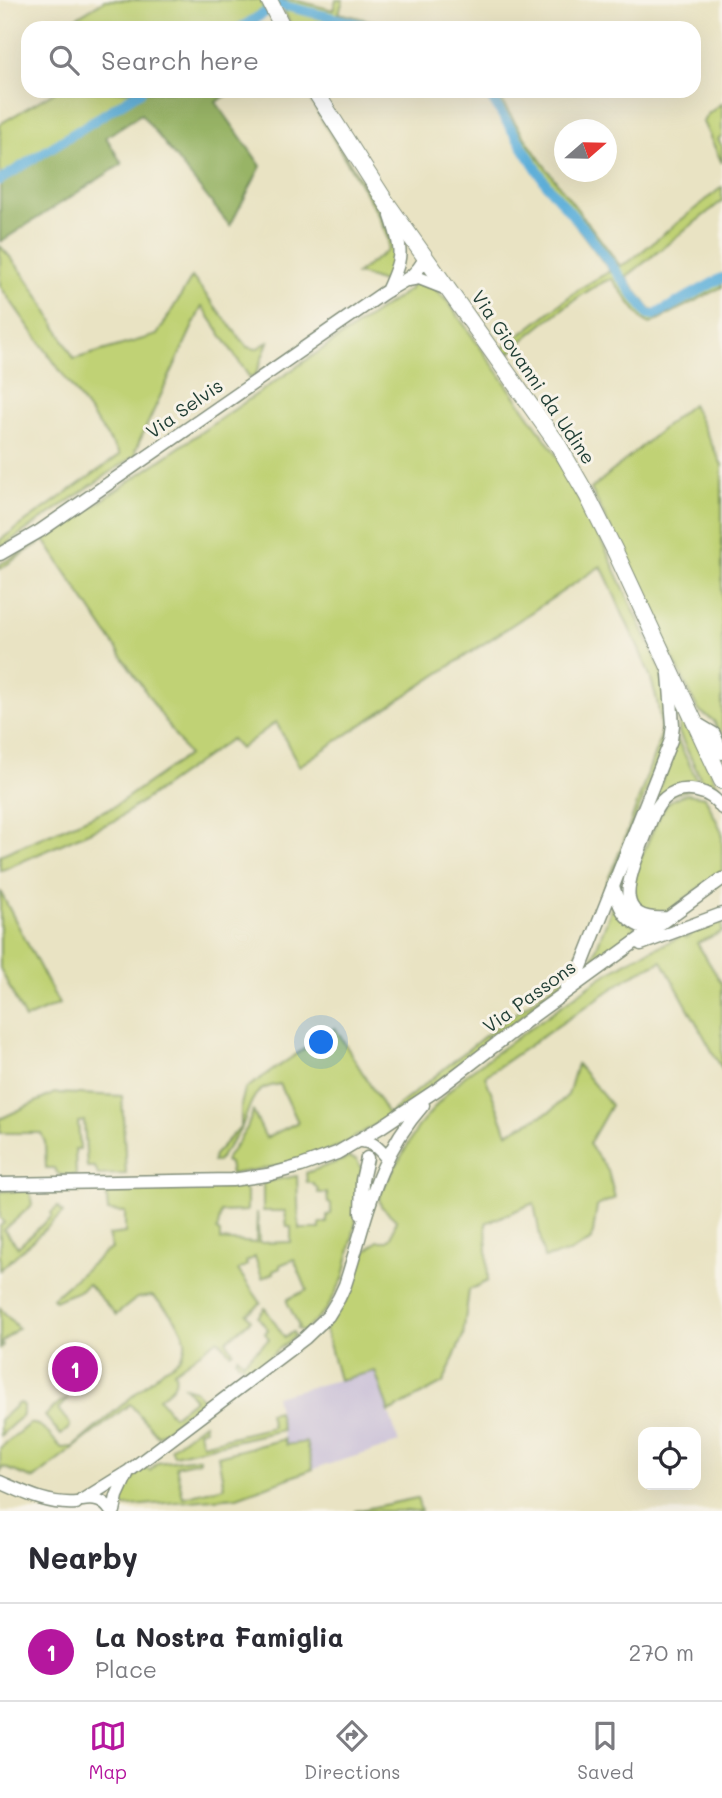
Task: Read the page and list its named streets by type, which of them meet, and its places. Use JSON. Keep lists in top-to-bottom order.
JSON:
{
  "streets": {
    "main road": ["Via Giovanni da Udine"],
    "street": ["Via Selvis", "Via Passons"]
  },
  "crossings": [
    ["Via Giovanni da Udine", "Via Selvis"]
  ],
  "north": "right",
  "page": {
    "search": "Search here",
    "pins": "1",
    "heading": "Nearby",
    "list": [
      {
        "mark": "1",
        "name": "La Nostra Famiglia",
        "note": "Place",
        "value": "270 m"
      }
    ],
    "nav": ["Map", "Directions", "Saved"]
  }
}
